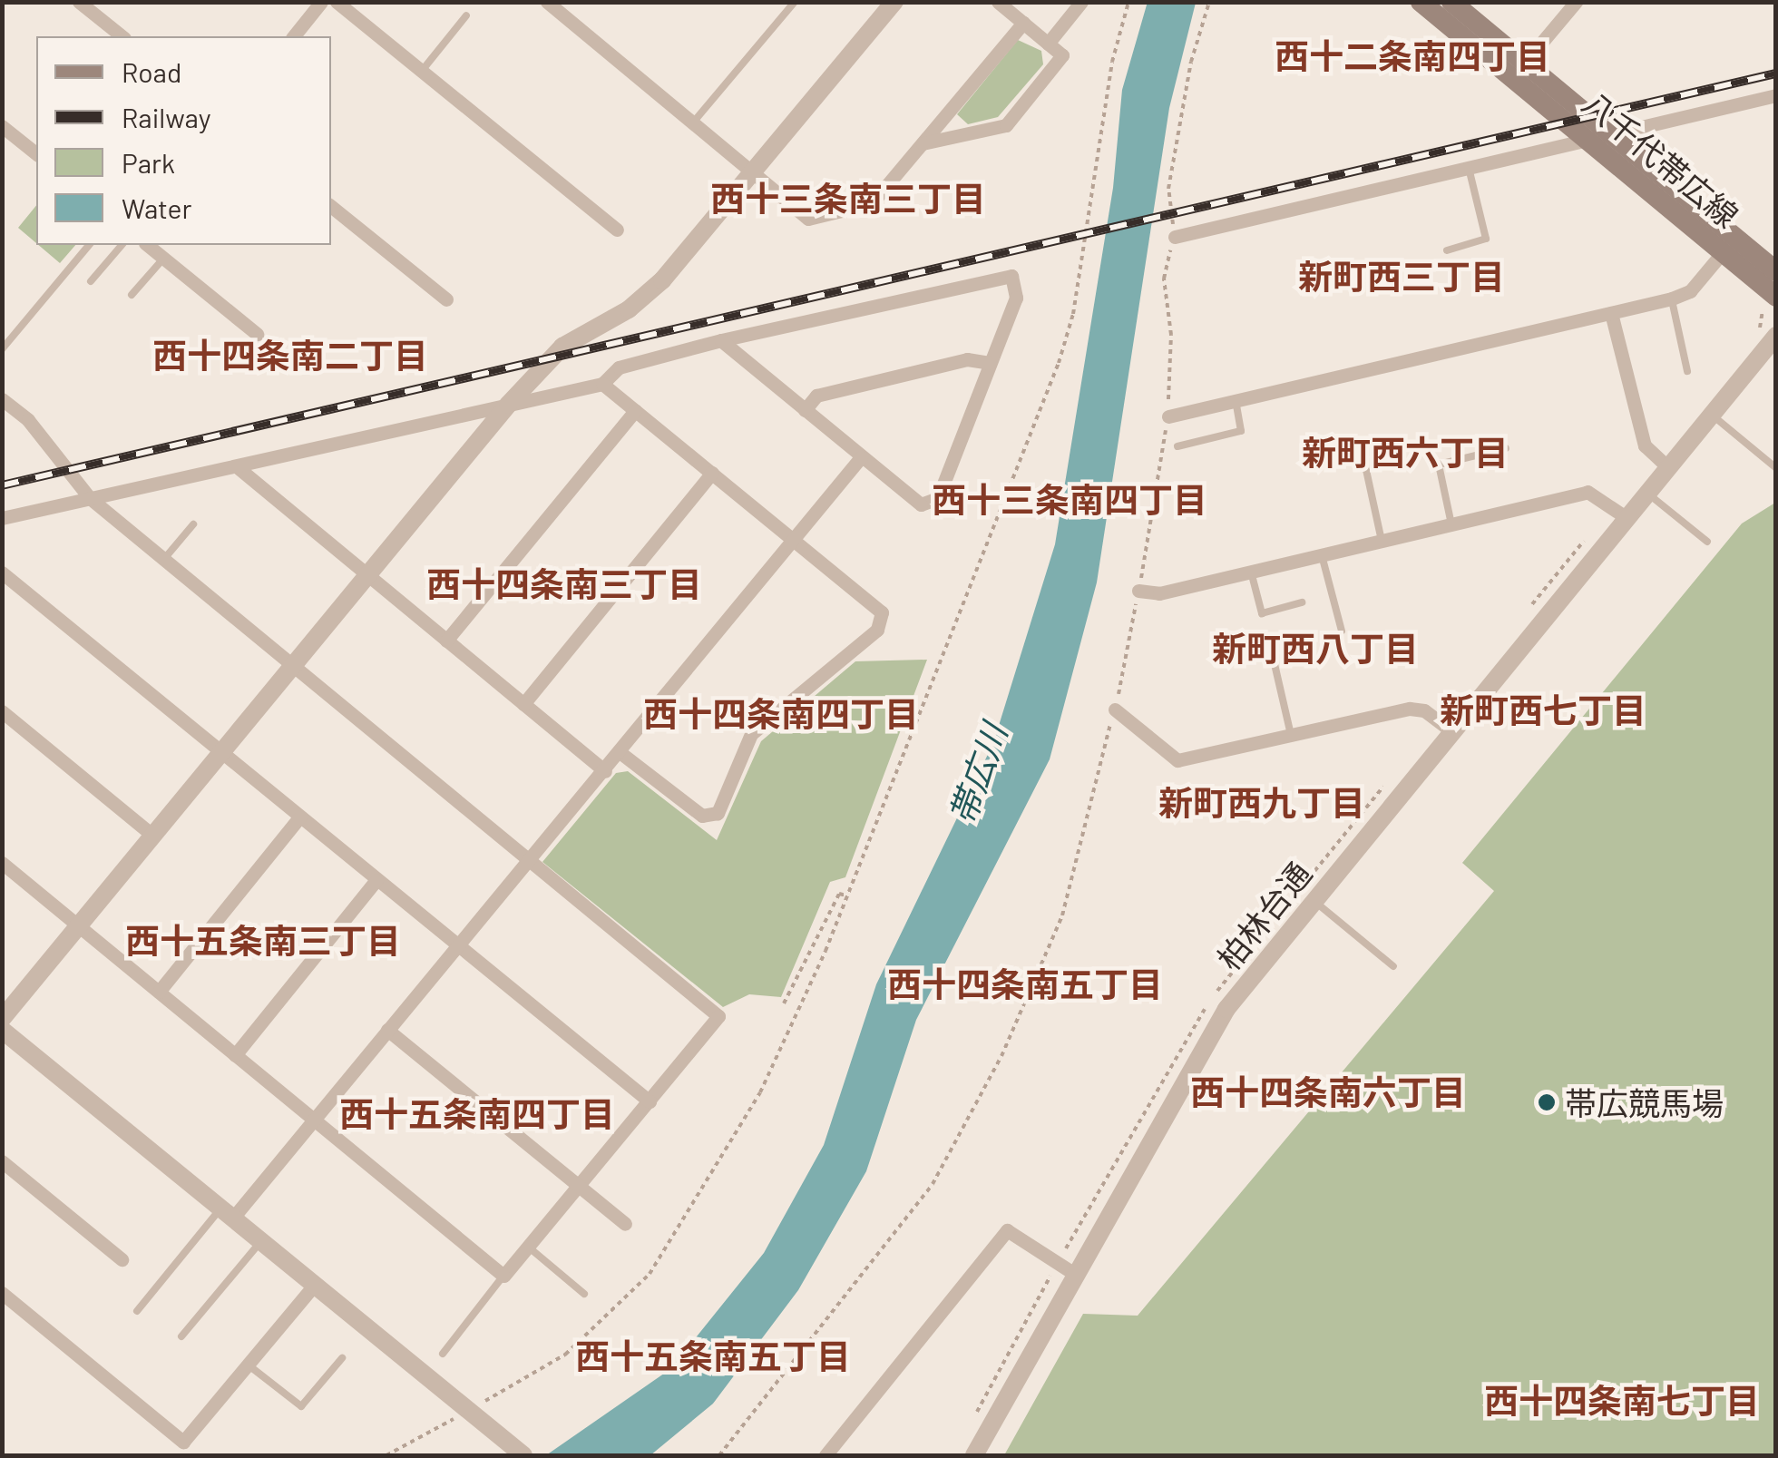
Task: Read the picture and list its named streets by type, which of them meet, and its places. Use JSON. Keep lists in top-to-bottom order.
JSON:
{
  "streets": {
    "main road": ["八千代帯広線"],
    "street": ["柏林台通"]
  },
  "districts": [
    "西十二条南四丁目",
    "西十三条南三丁目",
    "新町西三丁目",
    "西十四条南二丁目",
    "新町西六丁目",
    "西十三条南四丁目",
    "西十四条南三丁目",
    "新町西八丁目",
    "新町西七丁目",
    "西十四条南四丁目",
    "新町西九丁目",
    "西十五条南三丁目",
    "西十四条南五丁目",
    "西十四条南六丁目",
    "西十五条南四丁目",
    "西十五条南五丁目",
    "西十四条南七丁目"
  ],
  "water": ["帯広川"],
  "places": ["帯広競馬場"],
  "legend": [
    "Road",
    "Railway",
    "Park",
    "Water"
  ]
}
